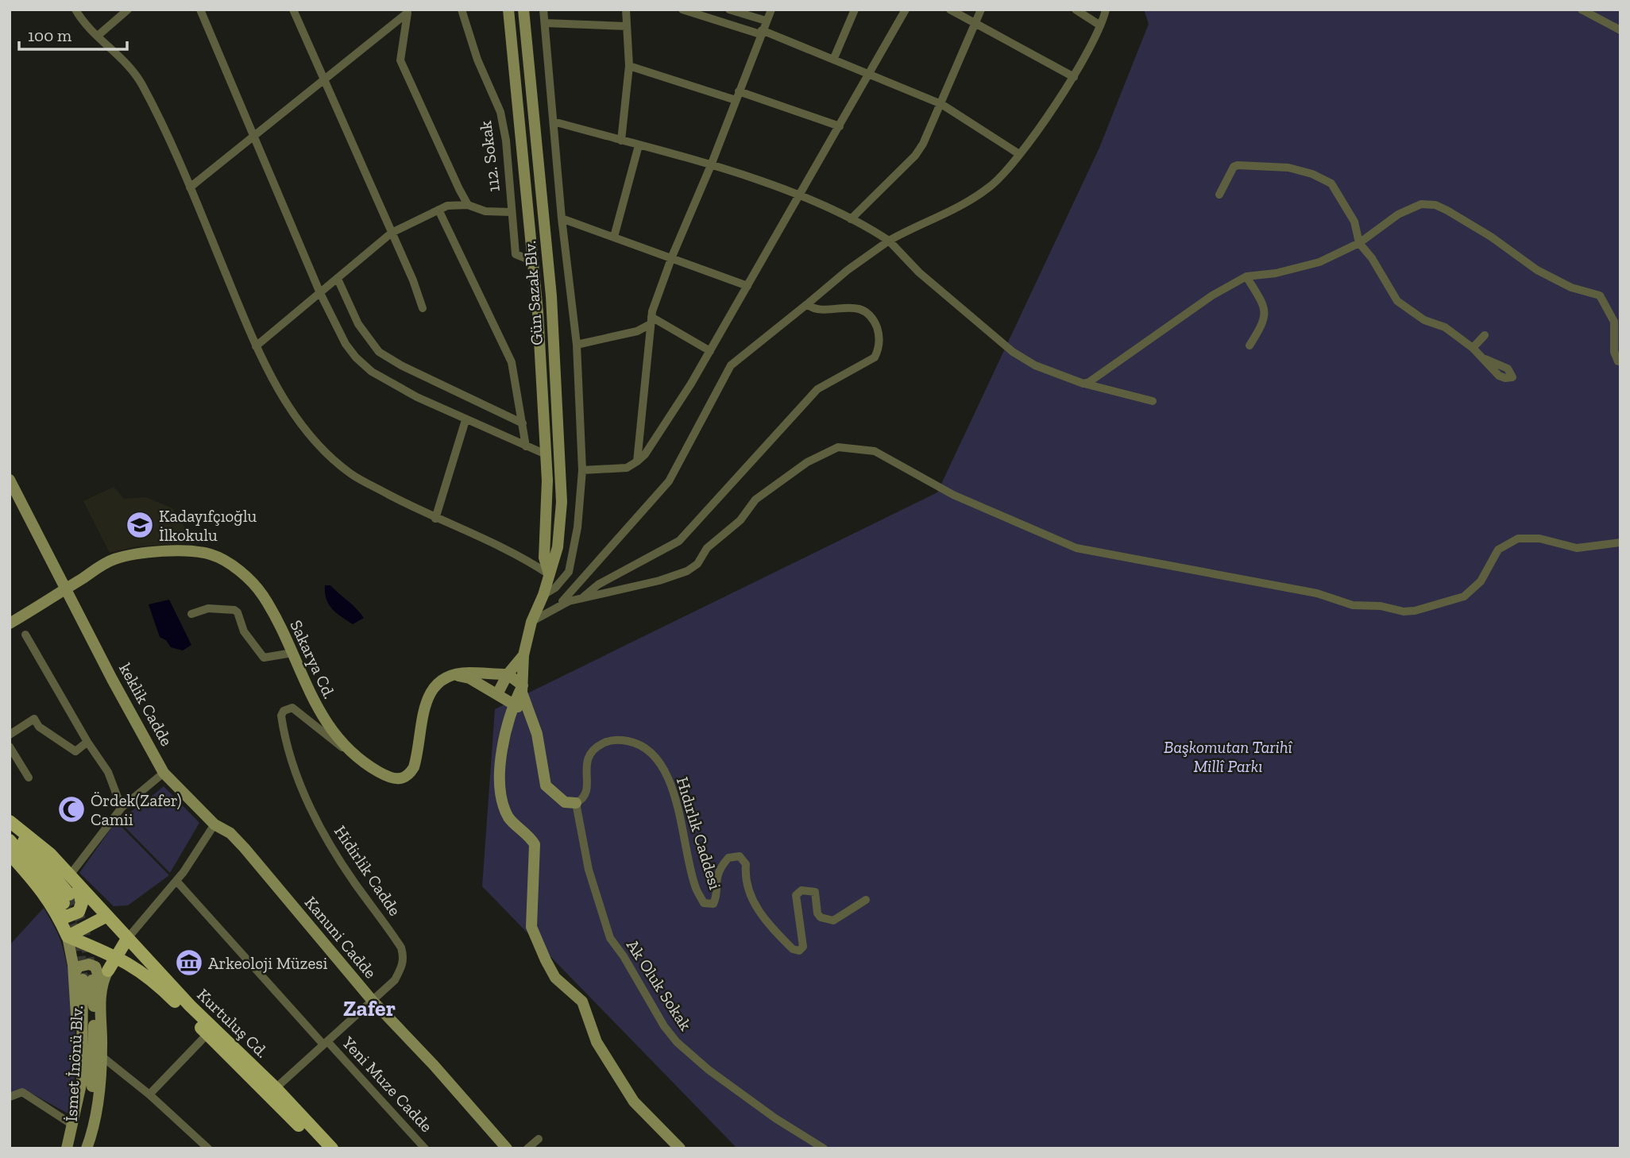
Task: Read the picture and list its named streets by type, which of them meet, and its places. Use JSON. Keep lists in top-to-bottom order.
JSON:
{
  "streets": {
    "main road": [
      "Gün Sazak Blv.",
      "Sakarya Cd.",
      "keklik Cadde",
      "Kanuni Cadde",
      "Kurtuluş Cd.",
      "İsmet İnönü Blv."
    ],
    "street": [
      "112. Sokak",
      "Hıdırlık Caddesi",
      "Hidirlik Cadde",
      "Ak Oluk Sokak",
      "Yeni Muze Cadde"
    ]
  },
  "crossings": [
    ["112. Sokak", "Gün Sazak Blv."],
    ["Sakarya Cd.", "keklik Cadde"],
    ["Sakarya Cd.", "Hidirlik Cadde"],
    ["keklik Cadde", "Kanuni Cadde"],
    ["Hıdırlık Caddesi", "Ak Oluk Sokak"],
    ["Hidirlik Cadde", "Kanuni Cadde"],
    ["Hidirlik Cadde", "Kurtuluş Cd."],
    ["Hidirlik Cadde", "Yeni Muze Cadde"]
  ],
  "districts": ["Zafer"],
  "parks": ["Başkomutan Tarihî Millî Parkı"],
  "places": {
    "school or university": ["Kadayıfçıoğlu İlkokulu"],
    "mosque": ["Ördek(Zafer) Camii"],
    "museum": ["Arkeoloji Müzesi"]
  },
  "scale_bar": "100 m"
}
